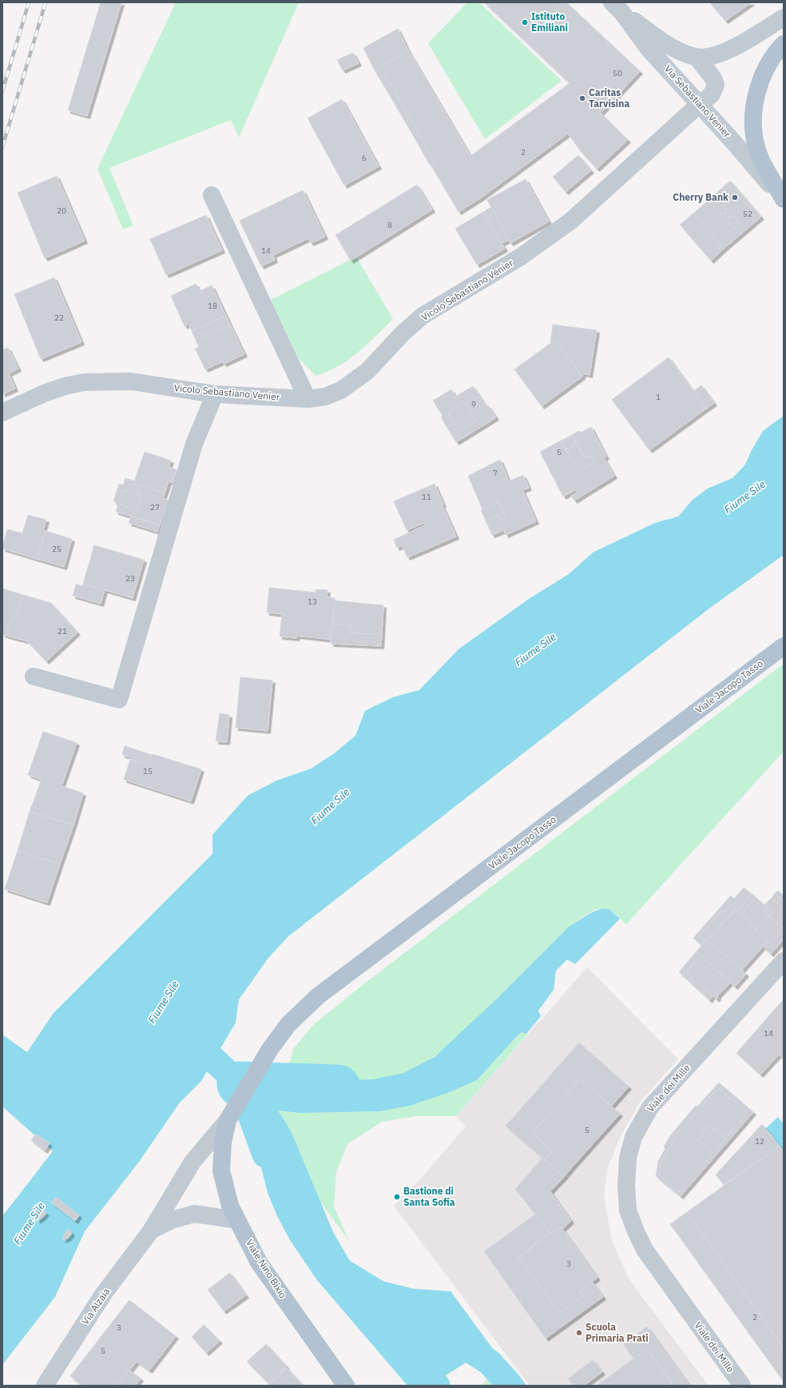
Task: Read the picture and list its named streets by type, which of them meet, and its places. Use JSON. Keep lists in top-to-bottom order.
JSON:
{
  "streets": {
    "main road": ["Viale Jacopo Tasso", "Viale Nino Bixio"],
    "street": [
      "Via Sebastiano Venier",
      "Vicolo Sebastiano Venier",
      "Viale dei Mille",
      "Via Alzaia"
    ]
  },
  "crossings": [
    ["Via Sebastiano Venier", "Vicolo Sebastiano Venier"],
    ["Viale Jacopo Tasso", "Viale Nino Bixio"],
    ["Viale Jacopo Tasso", "Via Alzaia"],
    ["Viale Nino Bixio", "Via Alzaia"]
  ],
  "water": ["Fiume Sile"],
  "places": [
    "Istituto Emiliani",
    "Caritas Tarvisina",
    "Cherry Bank",
    "Bastione di Santa Sofia",
    "Scuola Primaria Prati"
  ],
  "house_numbers": [
    "50",
    "2",
    "6",
    "20",
    "52",
    "8",
    "14",
    "18",
    "22",
    "1",
    "9",
    "5",
    "7",
    "11",
    "27",
    "25",
    "23",
    "13",
    "21",
    "15",
    "14",
    "5",
    "12",
    "3",
    "2",
    "3",
    "5"
  ]
}
